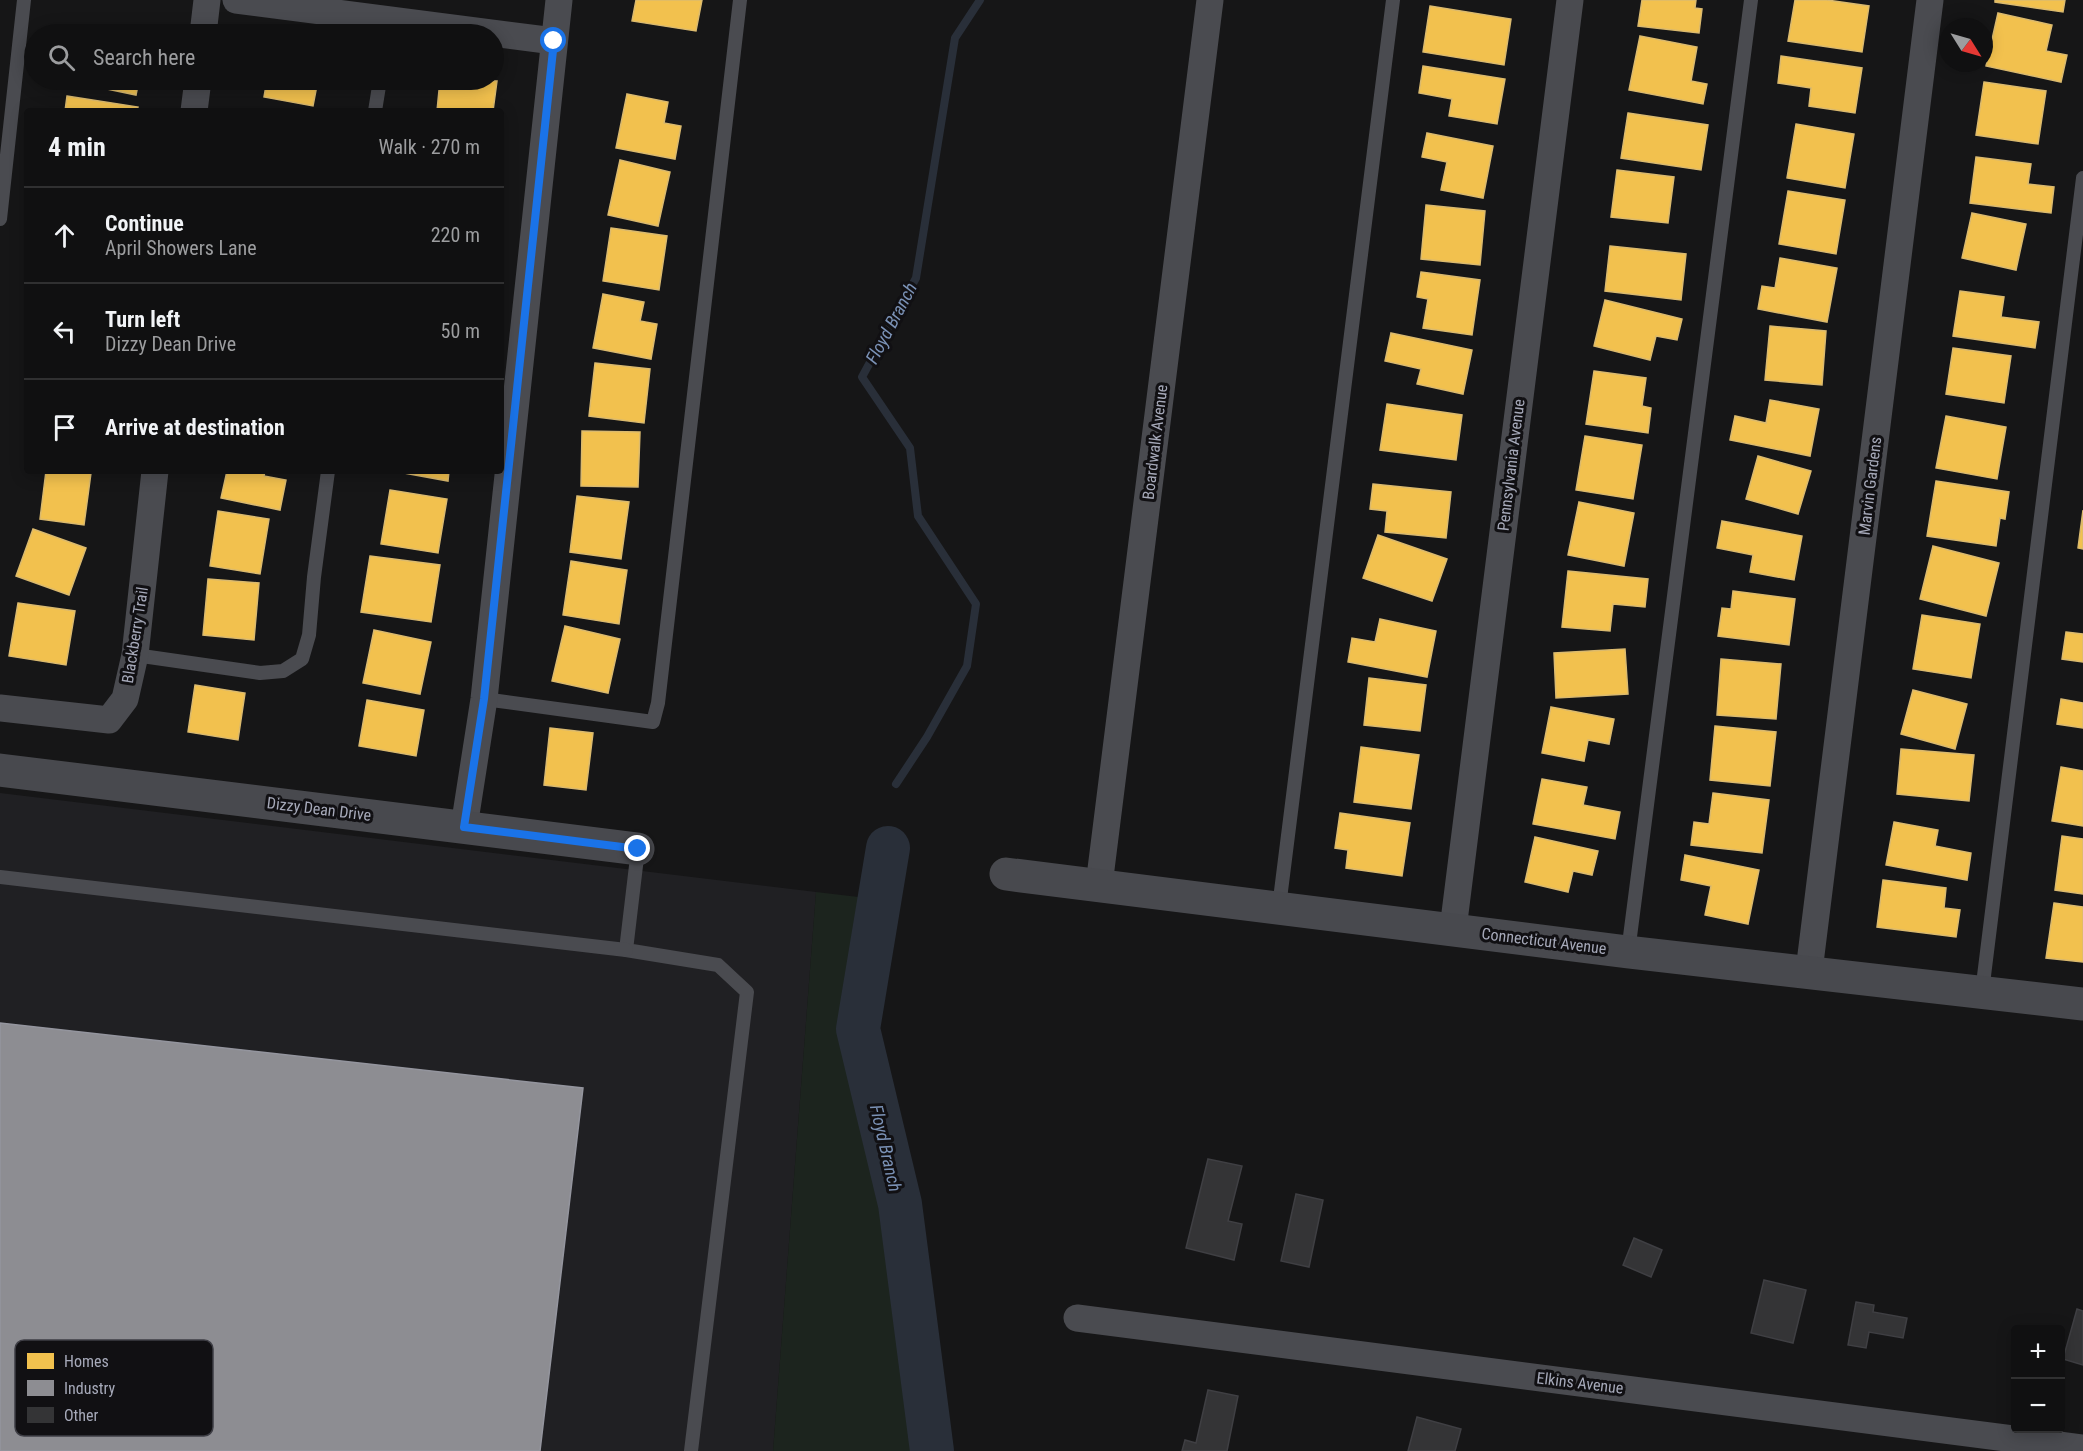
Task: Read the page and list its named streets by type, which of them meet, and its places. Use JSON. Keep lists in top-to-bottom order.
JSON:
{
  "streets": {
    "street": [
      "Boardwalk Avenue",
      "Pennsylvania Avenue",
      "Marvin Gardens",
      "Blackberry Trail",
      "Dizzy Dean Drive",
      "Connecticut Avenue",
      "Elkins Avenue"
    ]
  },
  "crossings": [
    ["Boardwalk Avenue", "Connecticut Avenue"],
    ["Pennsylvania Avenue", "Connecticut Avenue"],
    ["Marvin Gardens", "Connecticut Avenue"]
  ],
  "water": ["Floyd Branch"],
  "legend": ["Homes", "Industry", "Other"],
  "north": "bottom right",
  "page": {
    "search": "Search here",
    "heading": ["4 min", "Walk · 270 m"],
    "list": [
      ["Continue", "April Showers Lane", "220 m"],
      ["Turn left", "Dizzy Dean Drive", "50 m"],
      "Arrive at destination"
    ],
    "map_buttons": ["+", "−"]
  }
}
